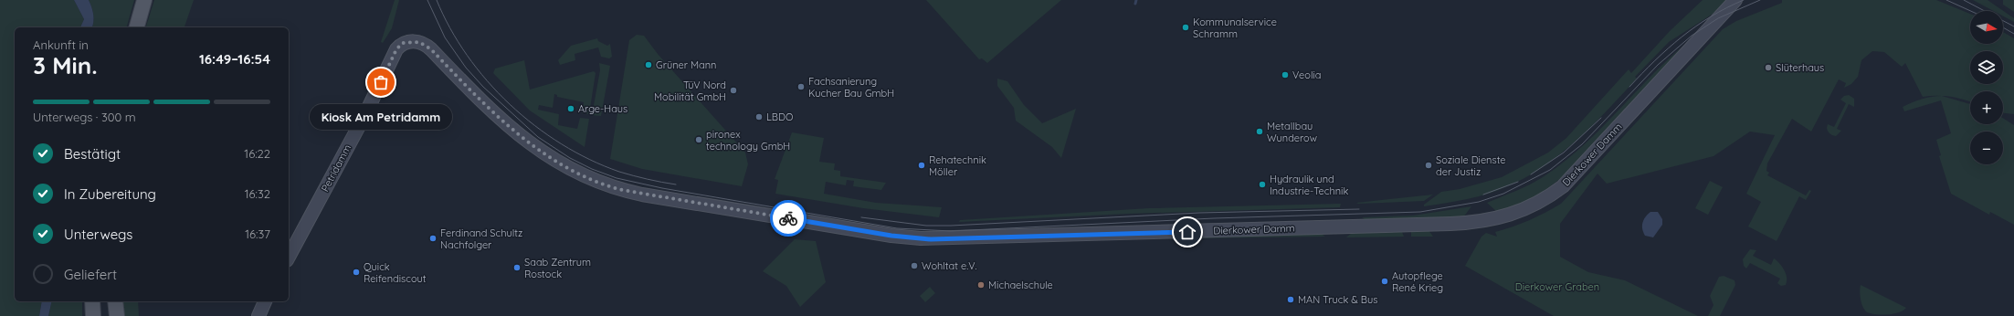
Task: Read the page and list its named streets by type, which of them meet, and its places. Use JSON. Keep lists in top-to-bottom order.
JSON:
{
  "streets": {
    "street": ["Dierkower Damm", "Petridamm"]
  },
  "crossings": [
    ["Dierkower Damm", "Petridamm"]
  ],
  "parks": ["Dierkower Graben"],
  "places": [
    "Kommunalservice Schramm",
    "Grüner Mann",
    "Slüterhaus",
    "Veolia",
    "Kiosk Am Petridamm",
    "Fachsanierung Kucher Bau GmbH",
    "TüV Nord Mobilität GmbH",
    "Arge-Haus",
    "LBDO",
    "Metallbau Wunderow",
    "pironex technology GmbH",
    "Rehatechnik Möller",
    "Soziale Dienste der Justiz",
    "Hydraulik und Industrie-Technik",
    "Ferdinand Schultz Nachfolger",
    "Wohltat e.V.",
    "Saab Zentrum Rostock",
    "Quick Reifendiscout",
    "Autopflege René Krieg",
    "Michaelschule",
    "MAN Truck & Bus"
  ],
  "north": "right",
  "page": {
    "map_buttons": ["+", "−"],
    "heading": ["3 Min.", "Ankunft in", "16:49–16:54"],
    "bar": "Unterwegs · 300 m",
    "bubble": "Kiosk Am Petridamm",
    "list": [
      ["Bestätigt", "16:22"],
      ["In Zubereitung", "16:32"],
      ["Unterwegs", "16:37"],
      "Geliefert"
    ]
  }
}
